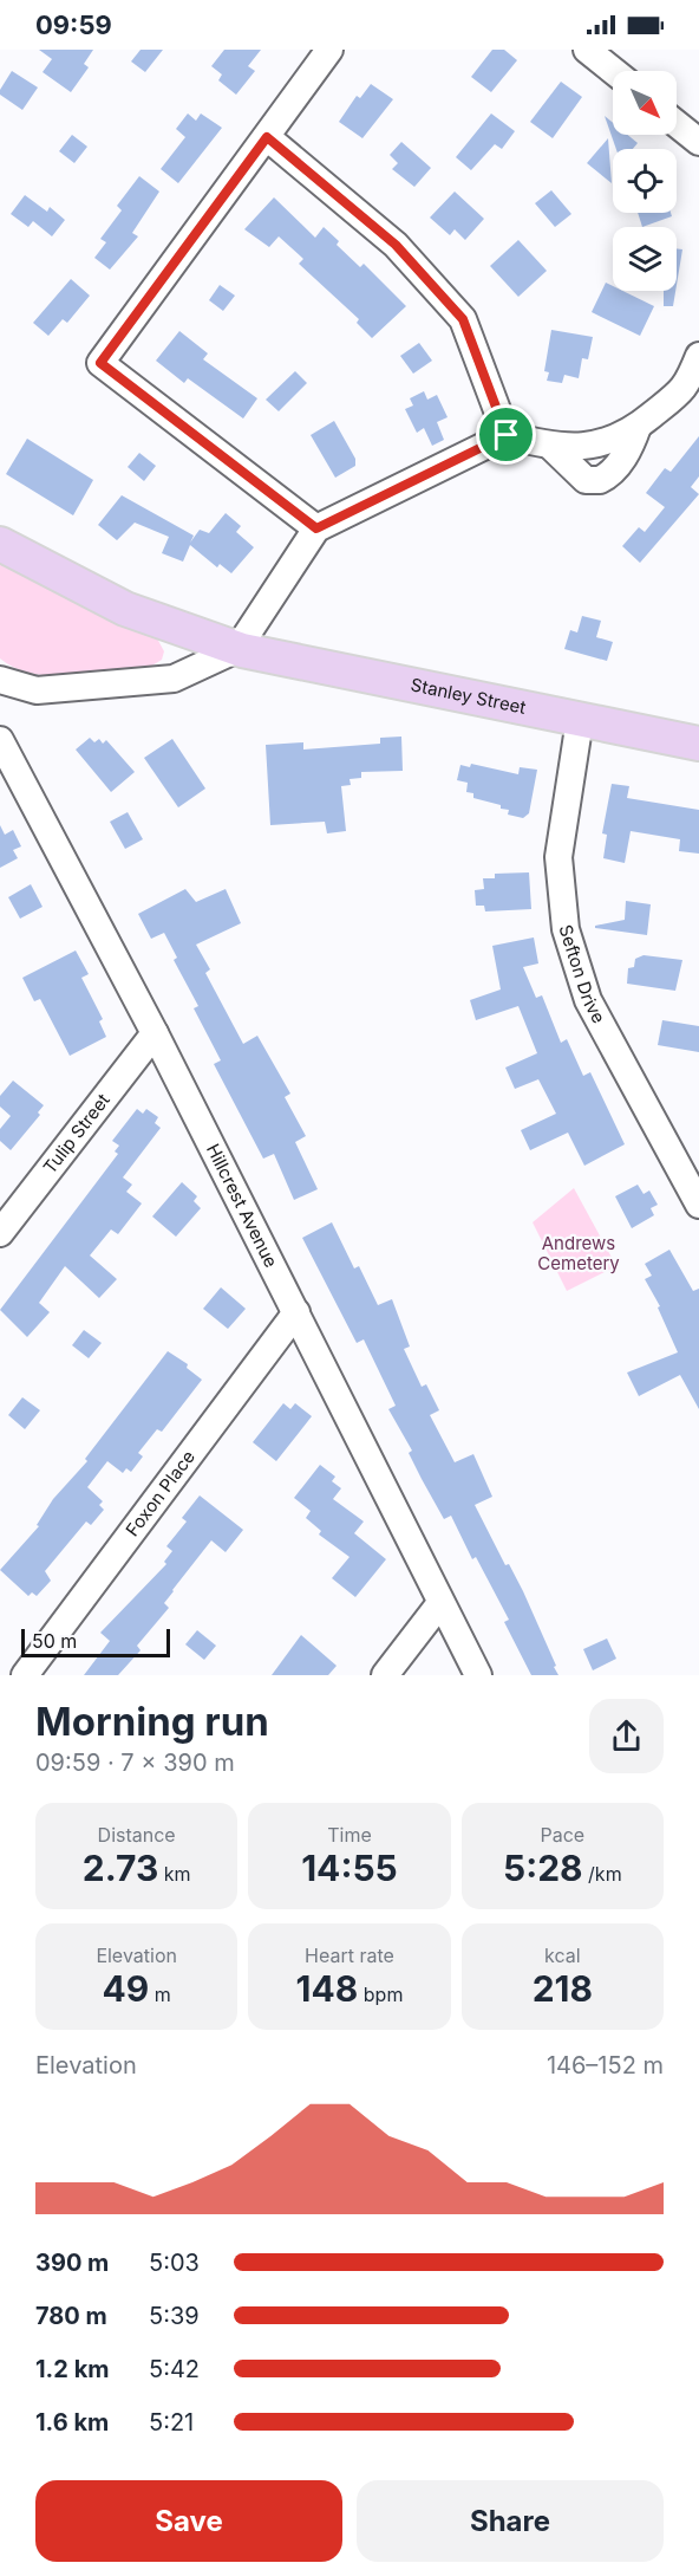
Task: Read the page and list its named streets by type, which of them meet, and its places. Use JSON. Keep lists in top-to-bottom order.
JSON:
{
  "streets": {
    "main road": ["Stanley Street"],
    "street": [
      "Sefton Drive",
      "Tulip Street",
      "Hillcrest Avenue",
      "Foxon Place"
    ]
  },
  "crossings": [
    ["Stanley Street", "Sefton Drive"],
    ["Tulip Street", "Hillcrest Avenue"],
    ["Hillcrest Avenue", "Foxon Place"]
  ],
  "parks": ["Andrews Cemetery"],
  "scale_bar": "50 m",
  "north": "bottom right",
  "page": {
    "status": "09:59",
    "scale": "50 m",
    "heading": ["Morning run", "09:59 · 7 × 390 m"],
    "stats": [
      ["Distance", "2.73 km"],
      ["Time", "14:55"],
      ["Pace", "5:28 /km"],
      ["Elevation", "49 m"],
      ["Heart rate", "148 bpm"],
      ["kcal", "218"]
    ],
    "chart": ["Elevation", "146–152 m"],
    "list": [
      {
        "name": "390 m",
        "note": "5:03"
      },
      {
        "name": "780 m",
        "note": "5:39"
      },
      {
        "name": "1.2 km",
        "note": "5:42"
      },
      {
        "name": "1.6 km",
        "note": "5:21"
      }
    ],
    "buttons": ["Save", "Share"]
  }
}
